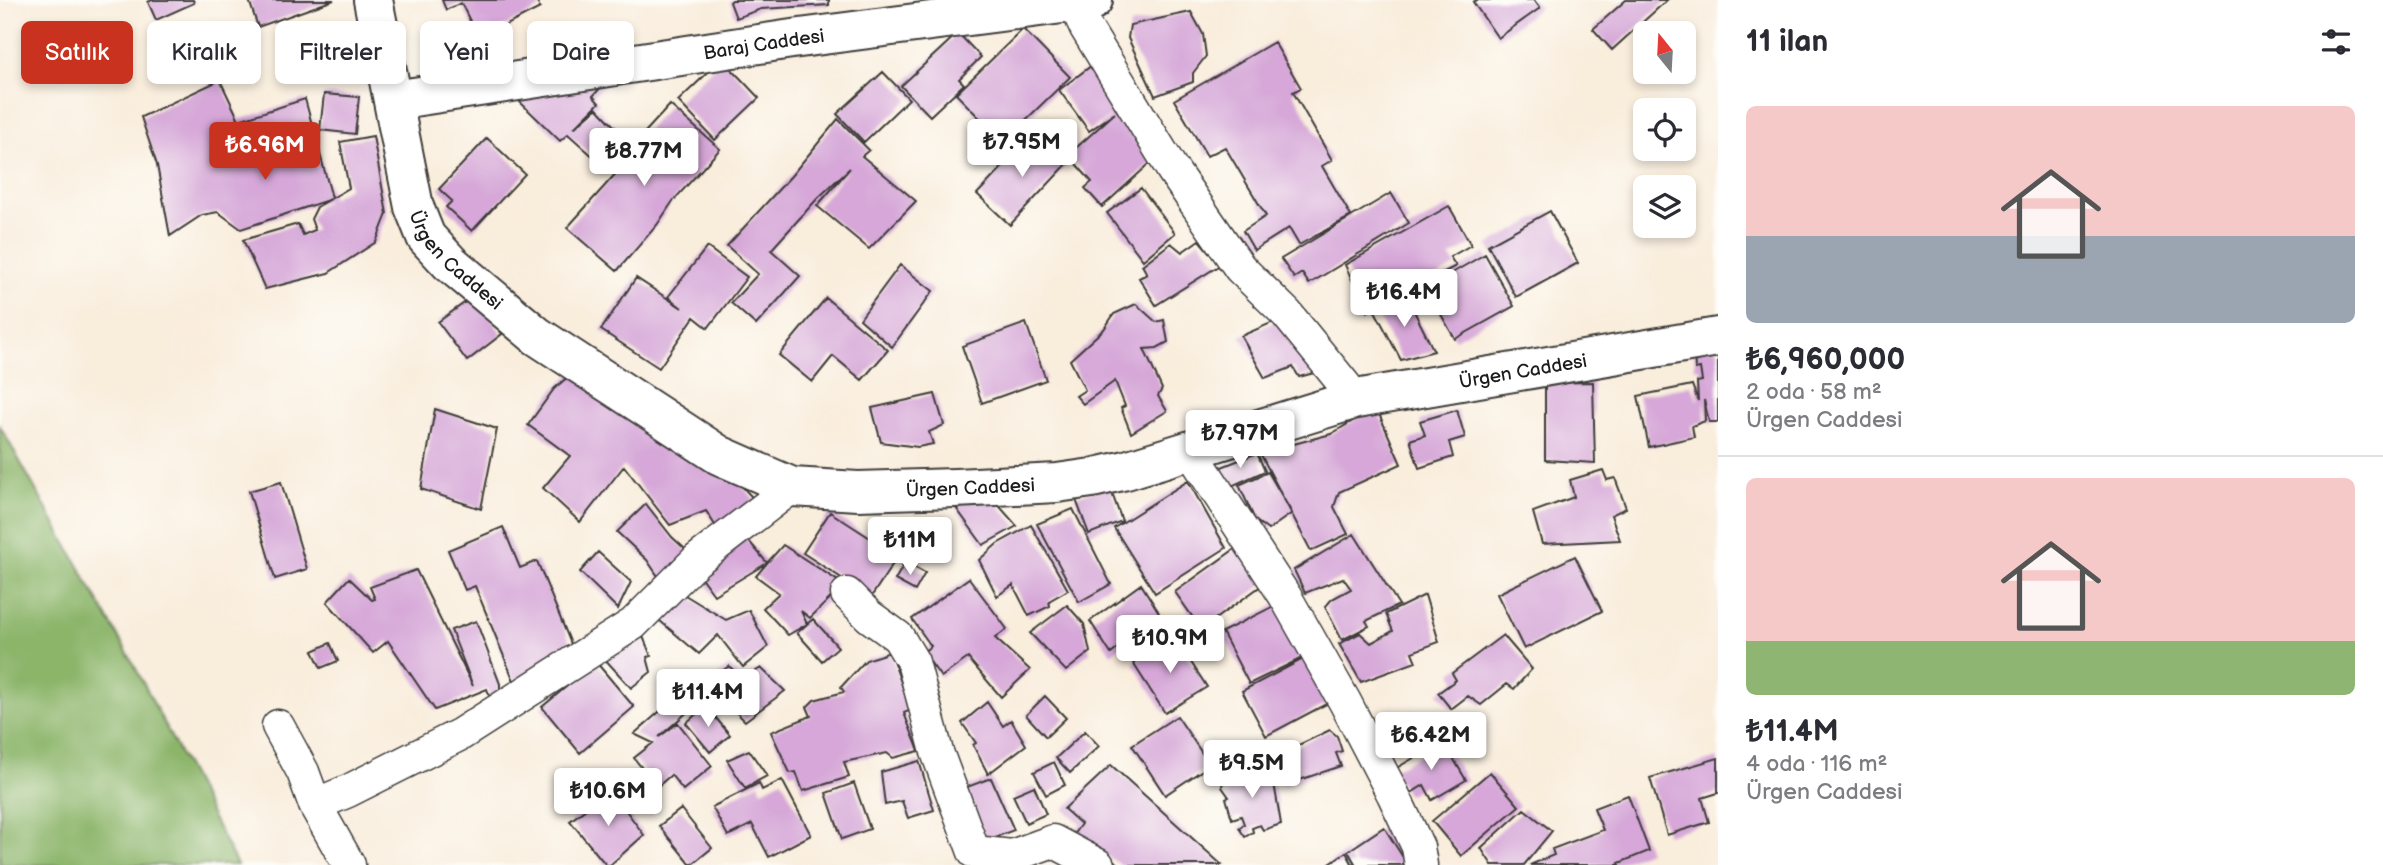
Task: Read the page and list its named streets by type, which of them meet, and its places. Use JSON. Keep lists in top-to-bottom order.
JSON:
{
  "streets": {
    "street": ["Baraj Caddesi", "Ürgen Caddesi"]
  },
  "crossings": [
    ["Baraj Caddesi", "Ürgen Caddesi"]
  ],
  "north": "top",
  "page": {
    "heading": "11 ilan",
    "chip": [
      "Satılık",
      "Kiralık",
      "Filtreler",
      "Yeni",
      "Daire"
    ],
    "list": [
      {
        "name": "₺6,960,000",
        "note": "2 oda · 58 m² · Ürgen Caddesi"
      },
      {
        "name": "₺11.4M",
        "note": "4 oda · 116 m² · Ürgen Caddesi"
      }
    ],
    "price": [
      "₺7.95M",
      "₺6.96M",
      "₺8.77M",
      "₺16.4M",
      "₺7.97M",
      "₺11M",
      "₺10.9M",
      "₺11.4M",
      "₺6.42M",
      "₺9.5M",
      "₺10.6M"
    ]
  }
}
